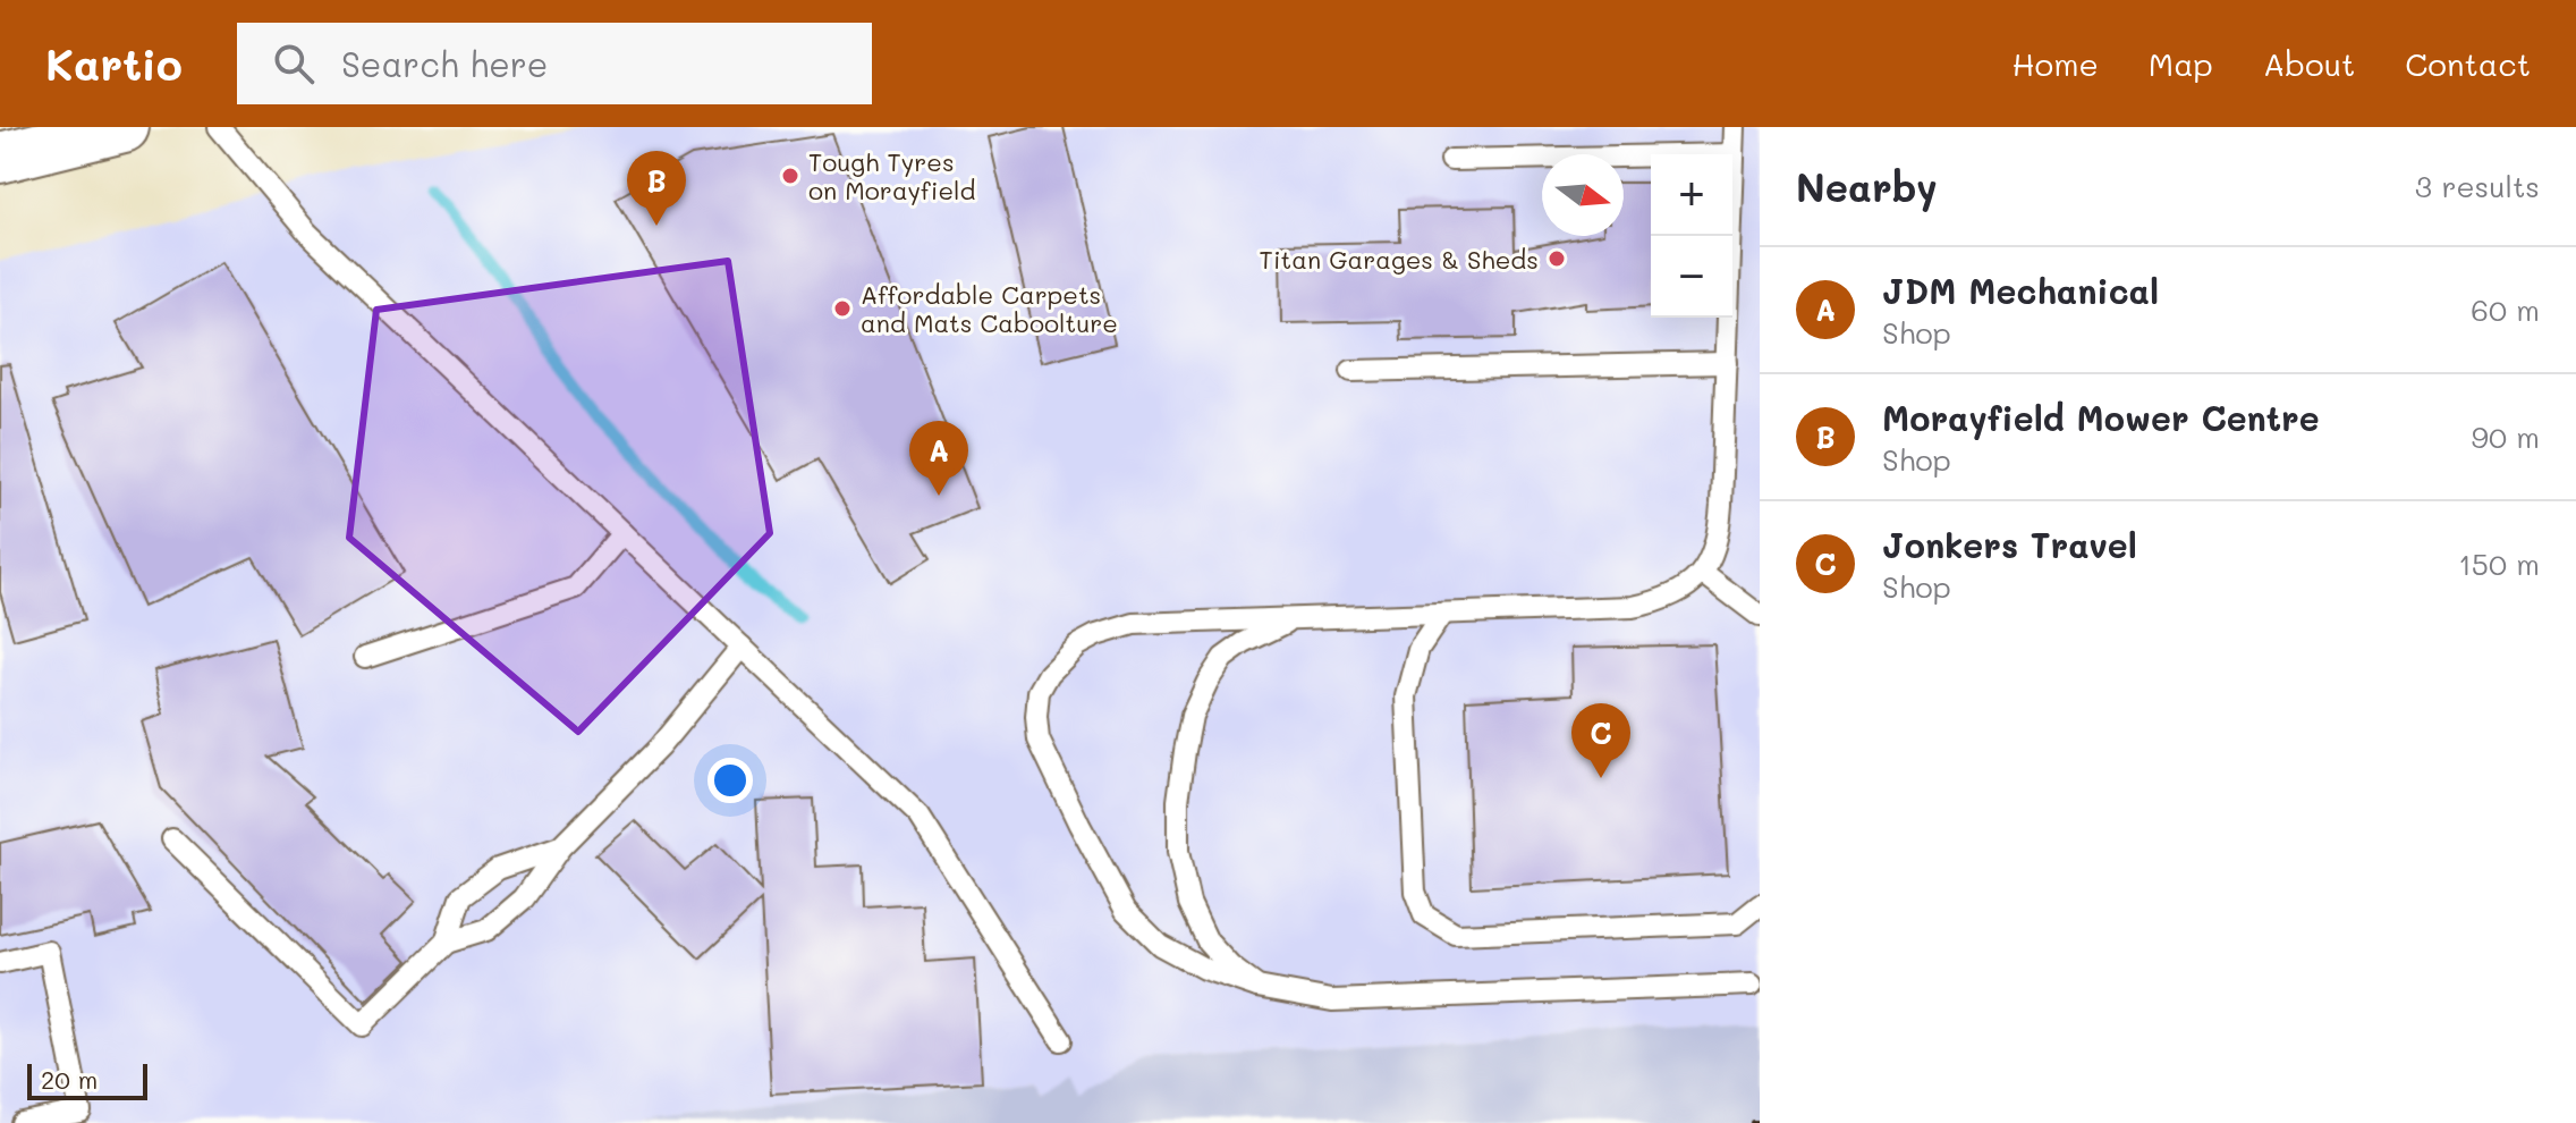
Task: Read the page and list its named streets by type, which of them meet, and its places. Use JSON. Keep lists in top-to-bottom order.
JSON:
{
  "places": ["Tough Tyres on Morayfield", "Titan Garages & Sheds", "Affordable Carpets and Mats Caboolture"],
  "scale_bar": "20 m",
  "north": "right",
  "page": {
    "header": "Kartio",
    "search": "Search here",
    "nav": [
      "Home",
      "Map",
      "About",
      "Contact"
    ],
    "heading": ["Nearby", "3 results"],
    "pins": ["B", "A", "C"],
    "map_buttons": ["+", "−"],
    "list": [
      {
        "mark": "A",
        "name": "JDM Mechanical",
        "note": "Shop",
        "value": "60 m"
      },
      {
        "mark": "B",
        "name": "Morayfield Mower Centre",
        "note": "Shop",
        "value": "90 m"
      },
      {
        "mark": "C",
        "name": "Jonkers Travel",
        "note": "Shop",
        "value": "150 m"
      }
    ],
    "scale": "20 m"
  }
}
